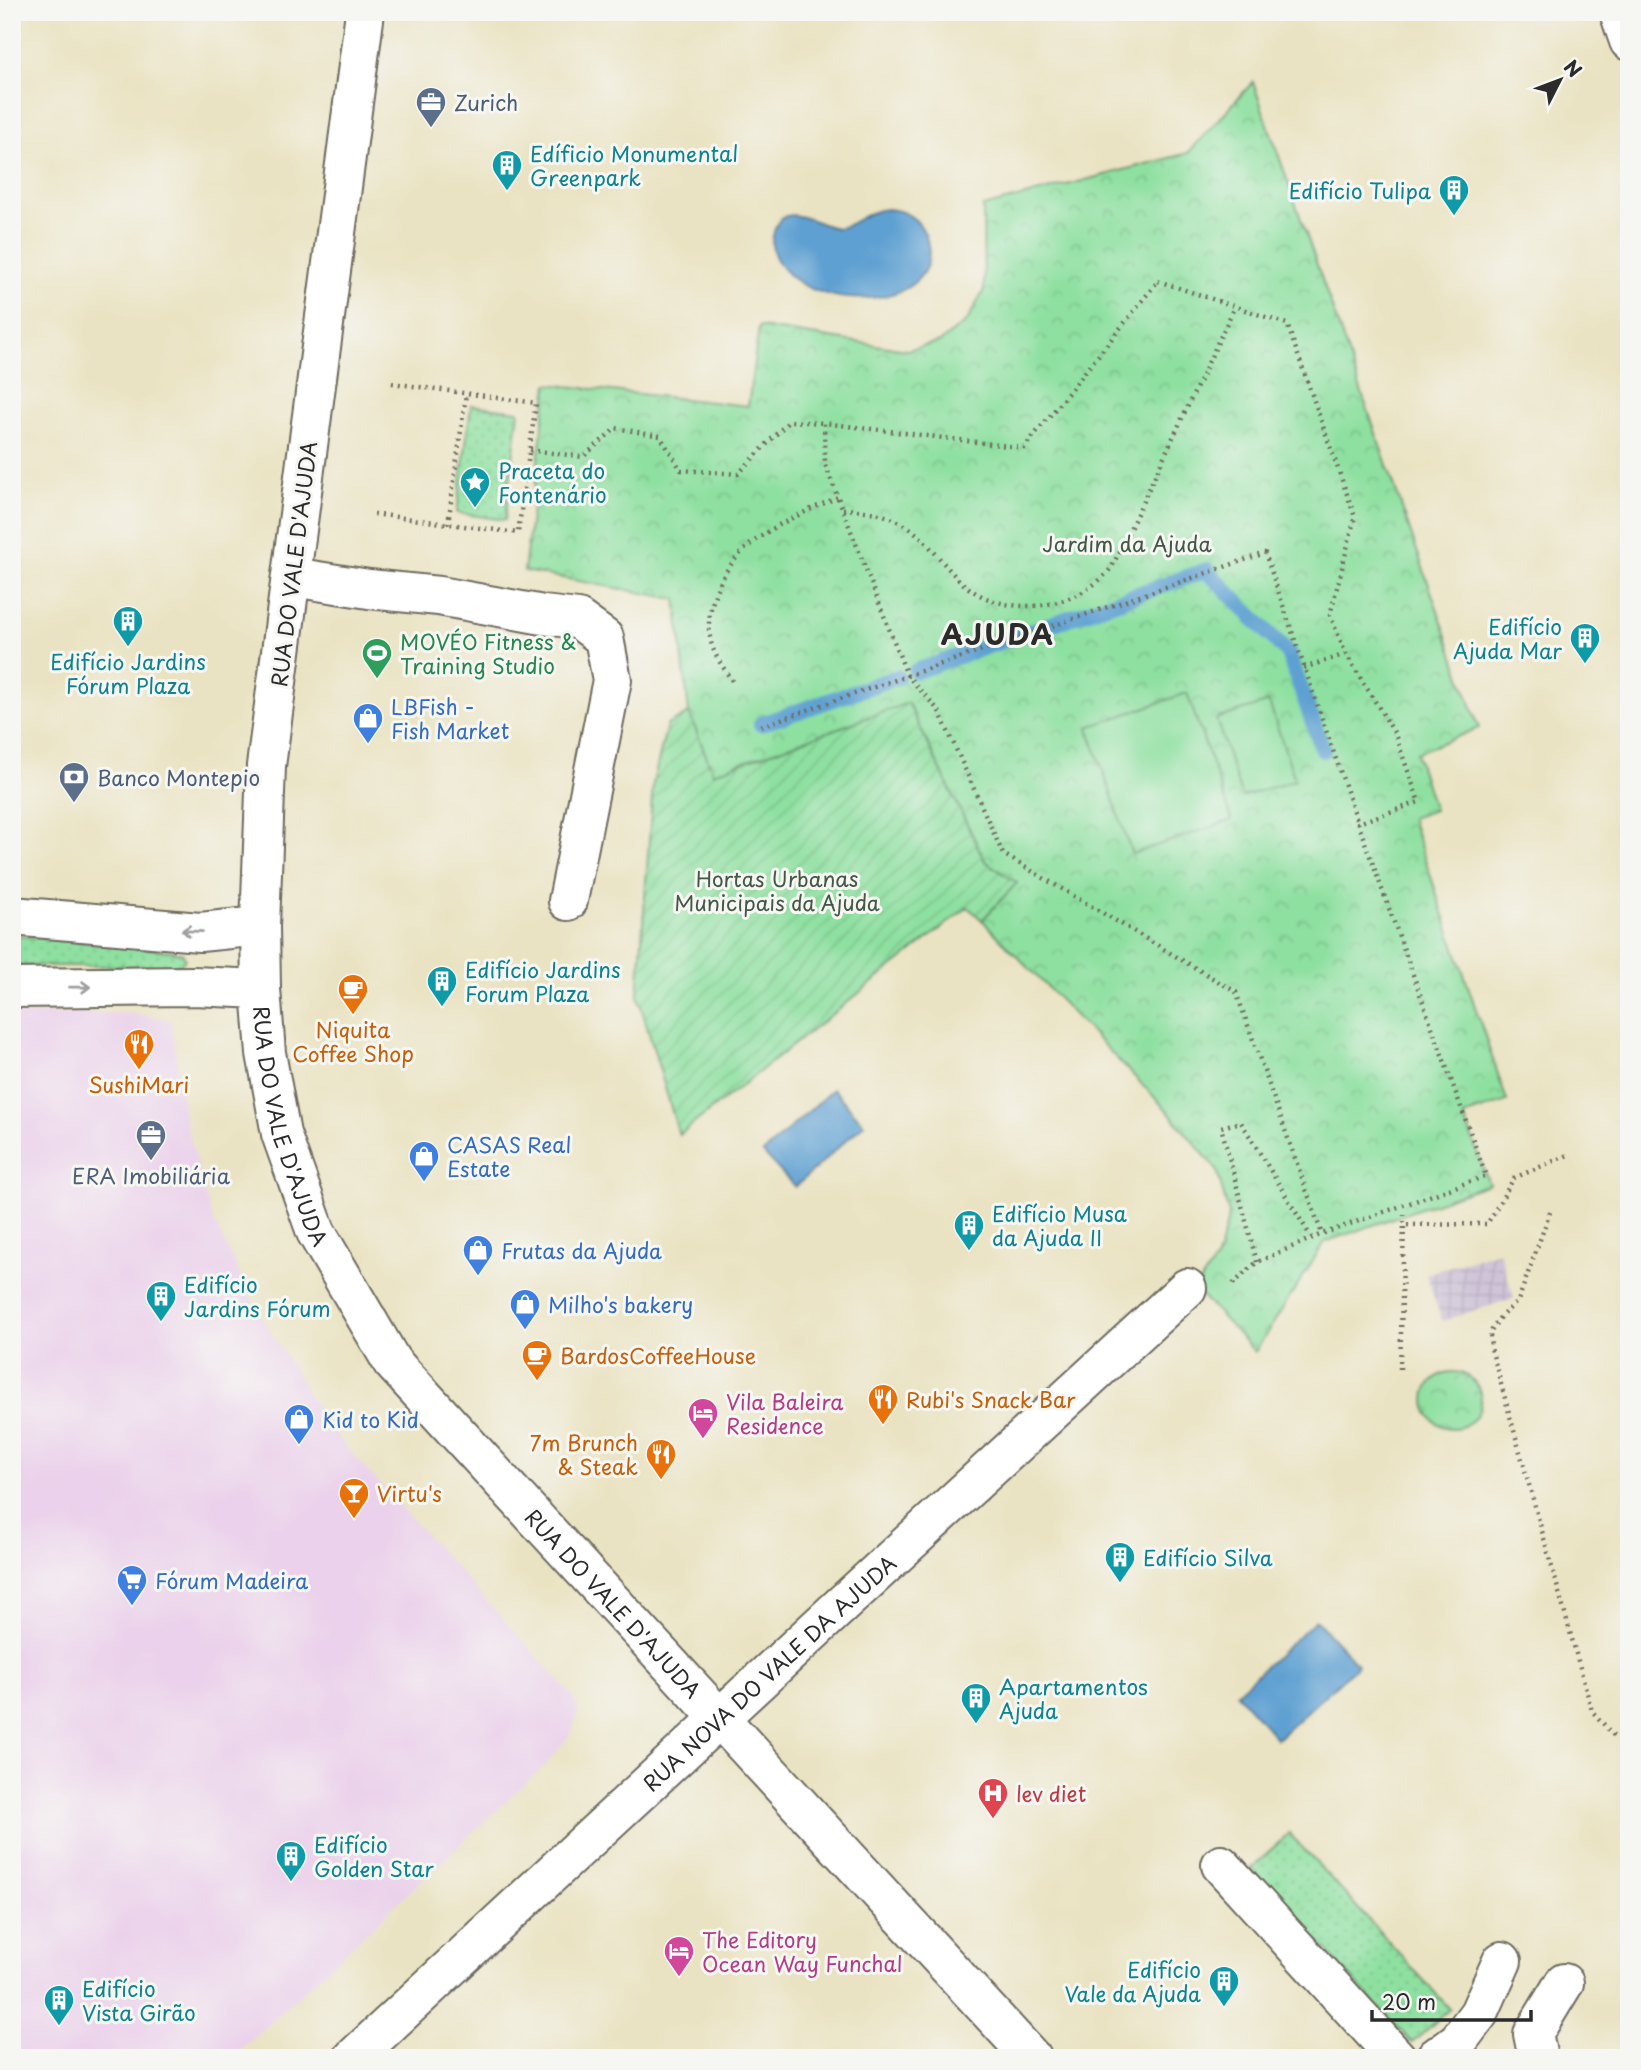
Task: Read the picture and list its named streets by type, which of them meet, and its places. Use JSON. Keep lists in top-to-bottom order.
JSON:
{
  "streets": {
    "street": ["RUA DO VALE D'AJUDA", "RUA NOVA DO VALE DA AJUDA"]
  },
  "crossings": [
    ["RUA DO VALE D'AJUDA", "RUA NOVA DO VALE DA AJUDA"]
  ],
  "districts": ["AJUDA"],
  "parks": ["Jardim da Ajuda", "Hortas Urbanas Municipais da Ajuda"],
  "places": {
    "office": ["Zurich", "ERA Imobiliária"],
    "building": [
      "Edíficio Monumental Greenpark",
      "Edifício Tulipa",
      "Edifício Jardins Fórum Plaza",
      "Edifício Ajuda Mar",
      "Edifício Jardins Forum Plaza",
      "Edifício Musa da Ajuda II",
      "Edifício Jardins Fórum",
      "Edifício Silva",
      "Apartamentos Ajuda",
      "Edifício Golden Star",
      "Edifício Vale da Ajuda",
      "Edifício Vista Girão"
    ],
    "place": ["Praceta do Fontenário"],
    "sports": ["MOVÉO Fitness & Training Studio"],
    "shop": [
      "LBFish - Fish Market",
      "CASAS Real Estate",
      "Frutas da Ajuda",
      "Milho's bakery",
      "Kid to Kid"
    ],
    "bank": ["Banco Montepio"],
    "cafe": ["Niquita Coffee Shop", "BardosCoffeeHouse"],
    "restaurant": ["SushiMari", "Rubi's Snack Bar", "7m Brunch & Steak"],
    "hotel": ["Vila Baleira Residence", "The Editory Ocean Way Funchal"],
    "bar": ["Virtu's"],
    "supermarket": ["Fórum Madeira"],
    "hospital": ["lev diet"]
  },
  "scale_bar": "20 m",
  "north": "top right"
}
